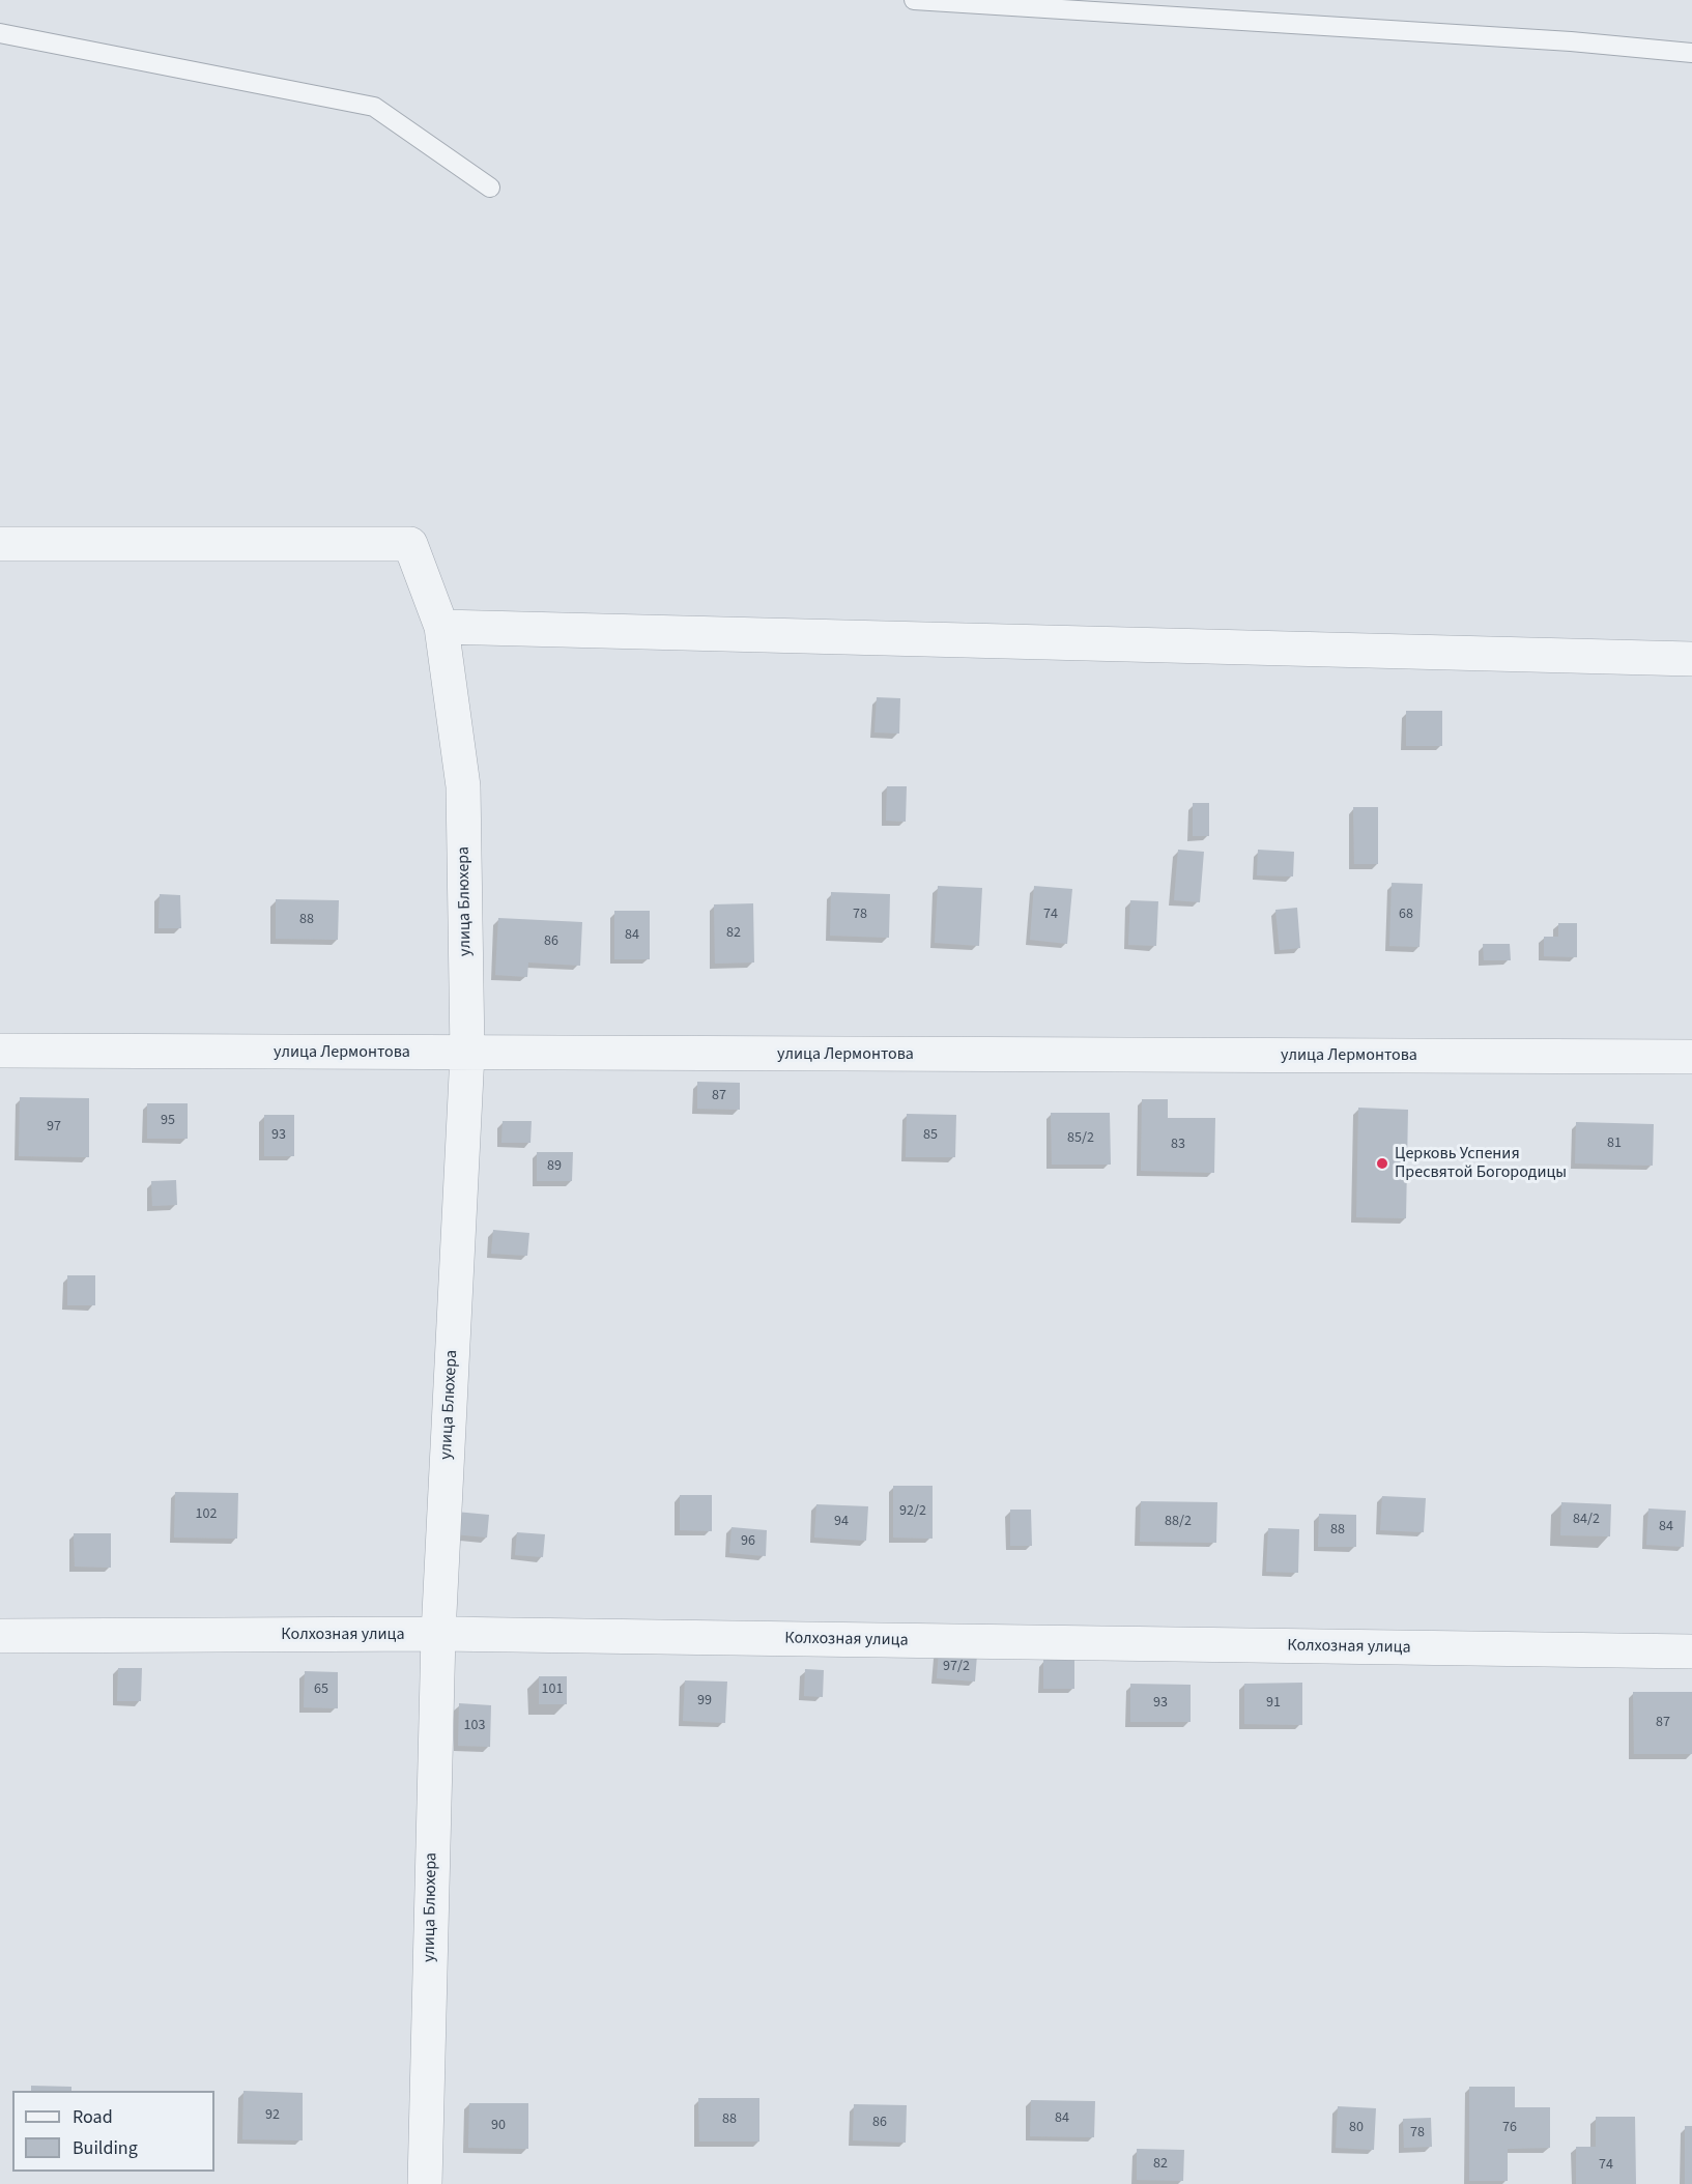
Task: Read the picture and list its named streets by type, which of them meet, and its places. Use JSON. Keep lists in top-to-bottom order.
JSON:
{
  "streets": {
    "street": ["улица Блюхера", "улица Лермонтова", "Колхозная улица"]
  },
  "crossings": [
    ["улица Блюхера", "улица Лермонтова"],
    ["улица Блюхера", "Колхозная улица"]
  ],
  "places": ["Церковь Успения Пресвятой Богородицы"],
  "house_numbers": [
    "78",
    "74",
    "68",
    "88",
    "82",
    "84",
    "86",
    "87",
    "95",
    "97",
    "93",
    "85",
    "85/2",
    "81",
    "83",
    "89",
    "92/2",
    "102",
    "84/2",
    "94",
    "88/2",
    "84",
    "88",
    "96",
    "97/2",
    "65",
    "101",
    "99",
    "93",
    "91",
    "87",
    "103",
    "92",
    "84",
    "88",
    "86",
    "90",
    "80",
    "76",
    "78",
    "82",
    "74"
  ],
  "legend": ["Road", "Building"]
}
